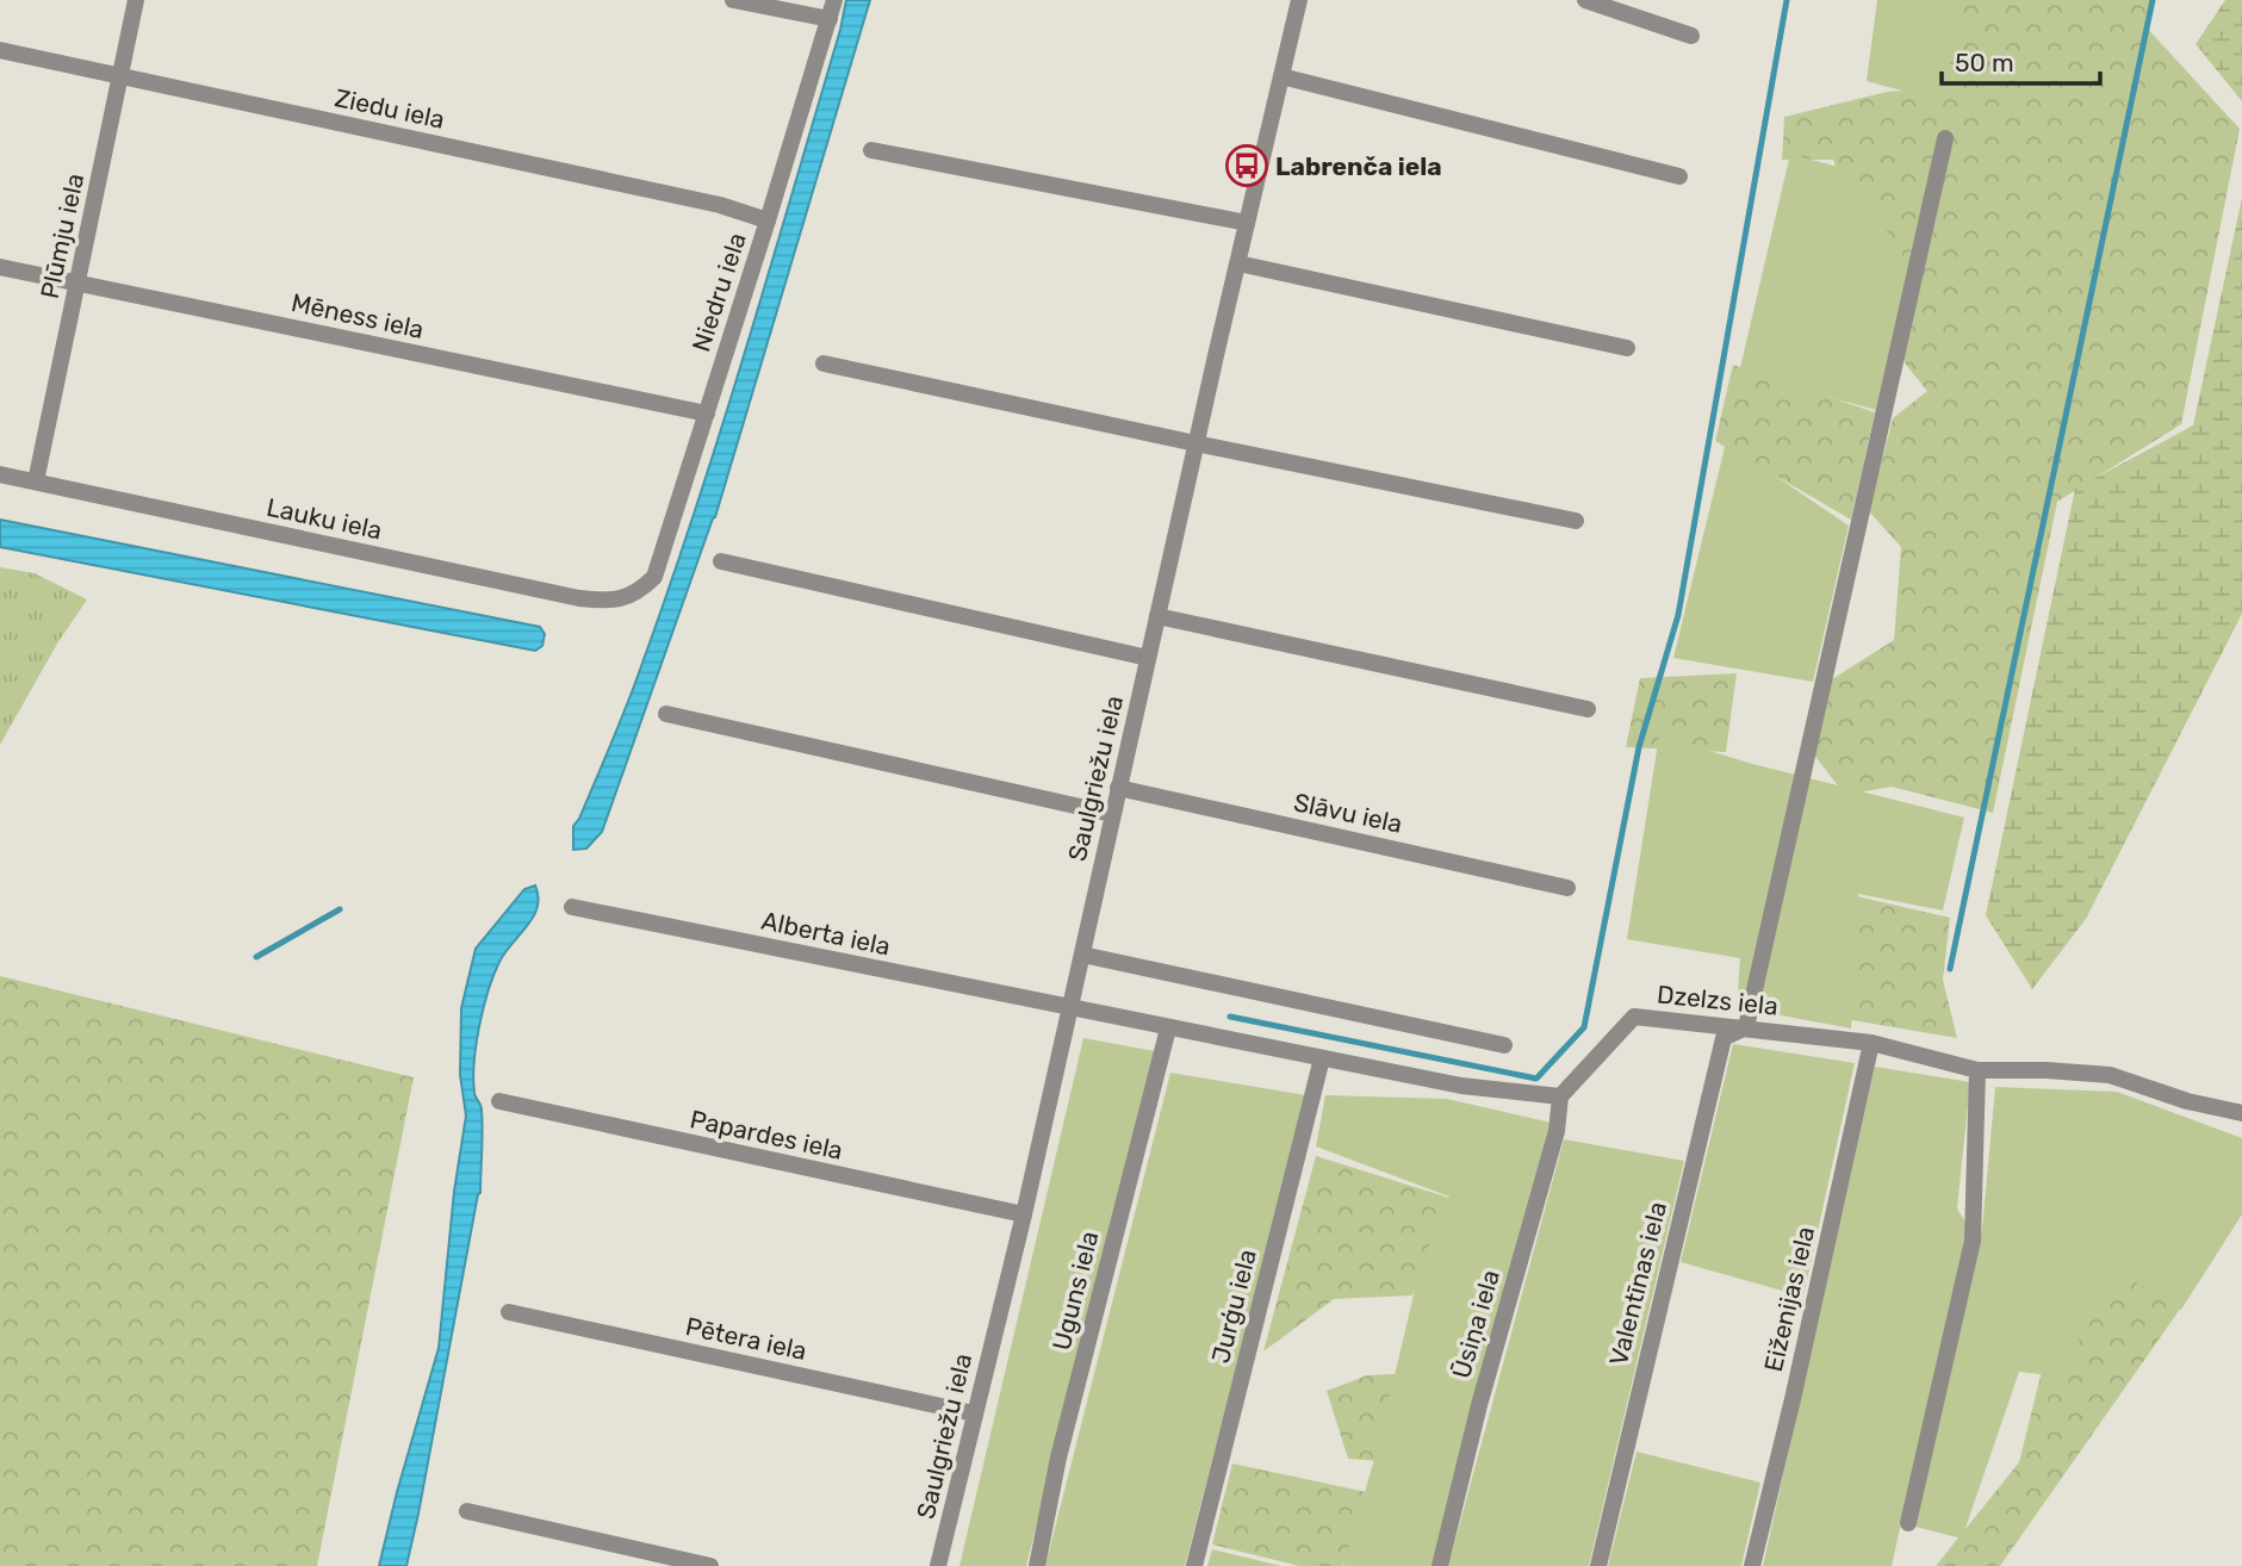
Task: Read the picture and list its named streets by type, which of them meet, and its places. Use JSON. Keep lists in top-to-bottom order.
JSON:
{
  "streets": {
    "street": [
      "Ziedu iela",
      "Plūmju iela",
      "Niedru iela",
      "Mēness iela",
      "Lauku iela",
      "Saulgriežu iela",
      "Slāvu iela",
      "Alberta iela",
      "Dzelzs iela",
      "Papardes iela",
      "Valentīnas iela",
      "Uguns iela",
      "Eiženijas iela",
      "Jurģu iela",
      "Ūsiņa iela",
      "Pētera iela"
    ]
  },
  "crossings": [
    ["Ziedu iela", "Plūmju iela"],
    ["Ziedu iela", "Niedru iela"],
    ["Plūmju iela", "Mēness iela"],
    ["Plūmju iela", "Lauku iela"],
    ["Niedru iela", "Mēness iela"],
    ["Niedru iela", "Lauku iela"],
    ["Saulgriežu iela", "Slāvu iela"],
    ["Saulgriežu iela", "Alberta iela"],
    ["Saulgriežu iela", "Papardes iela"],
    ["Saulgriežu iela", "Pētera iela"],
    ["Dzelzs iela", "Valentīnas iela"],
    ["Dzelzs iela", "Eiženijas iela"],
    ["Dzelzs iela", "Ūsiņa iela"]
  ],
  "places": {
    "bus stop": ["Labrenča iela"]
  },
  "scale_bar": "50 m"
}
